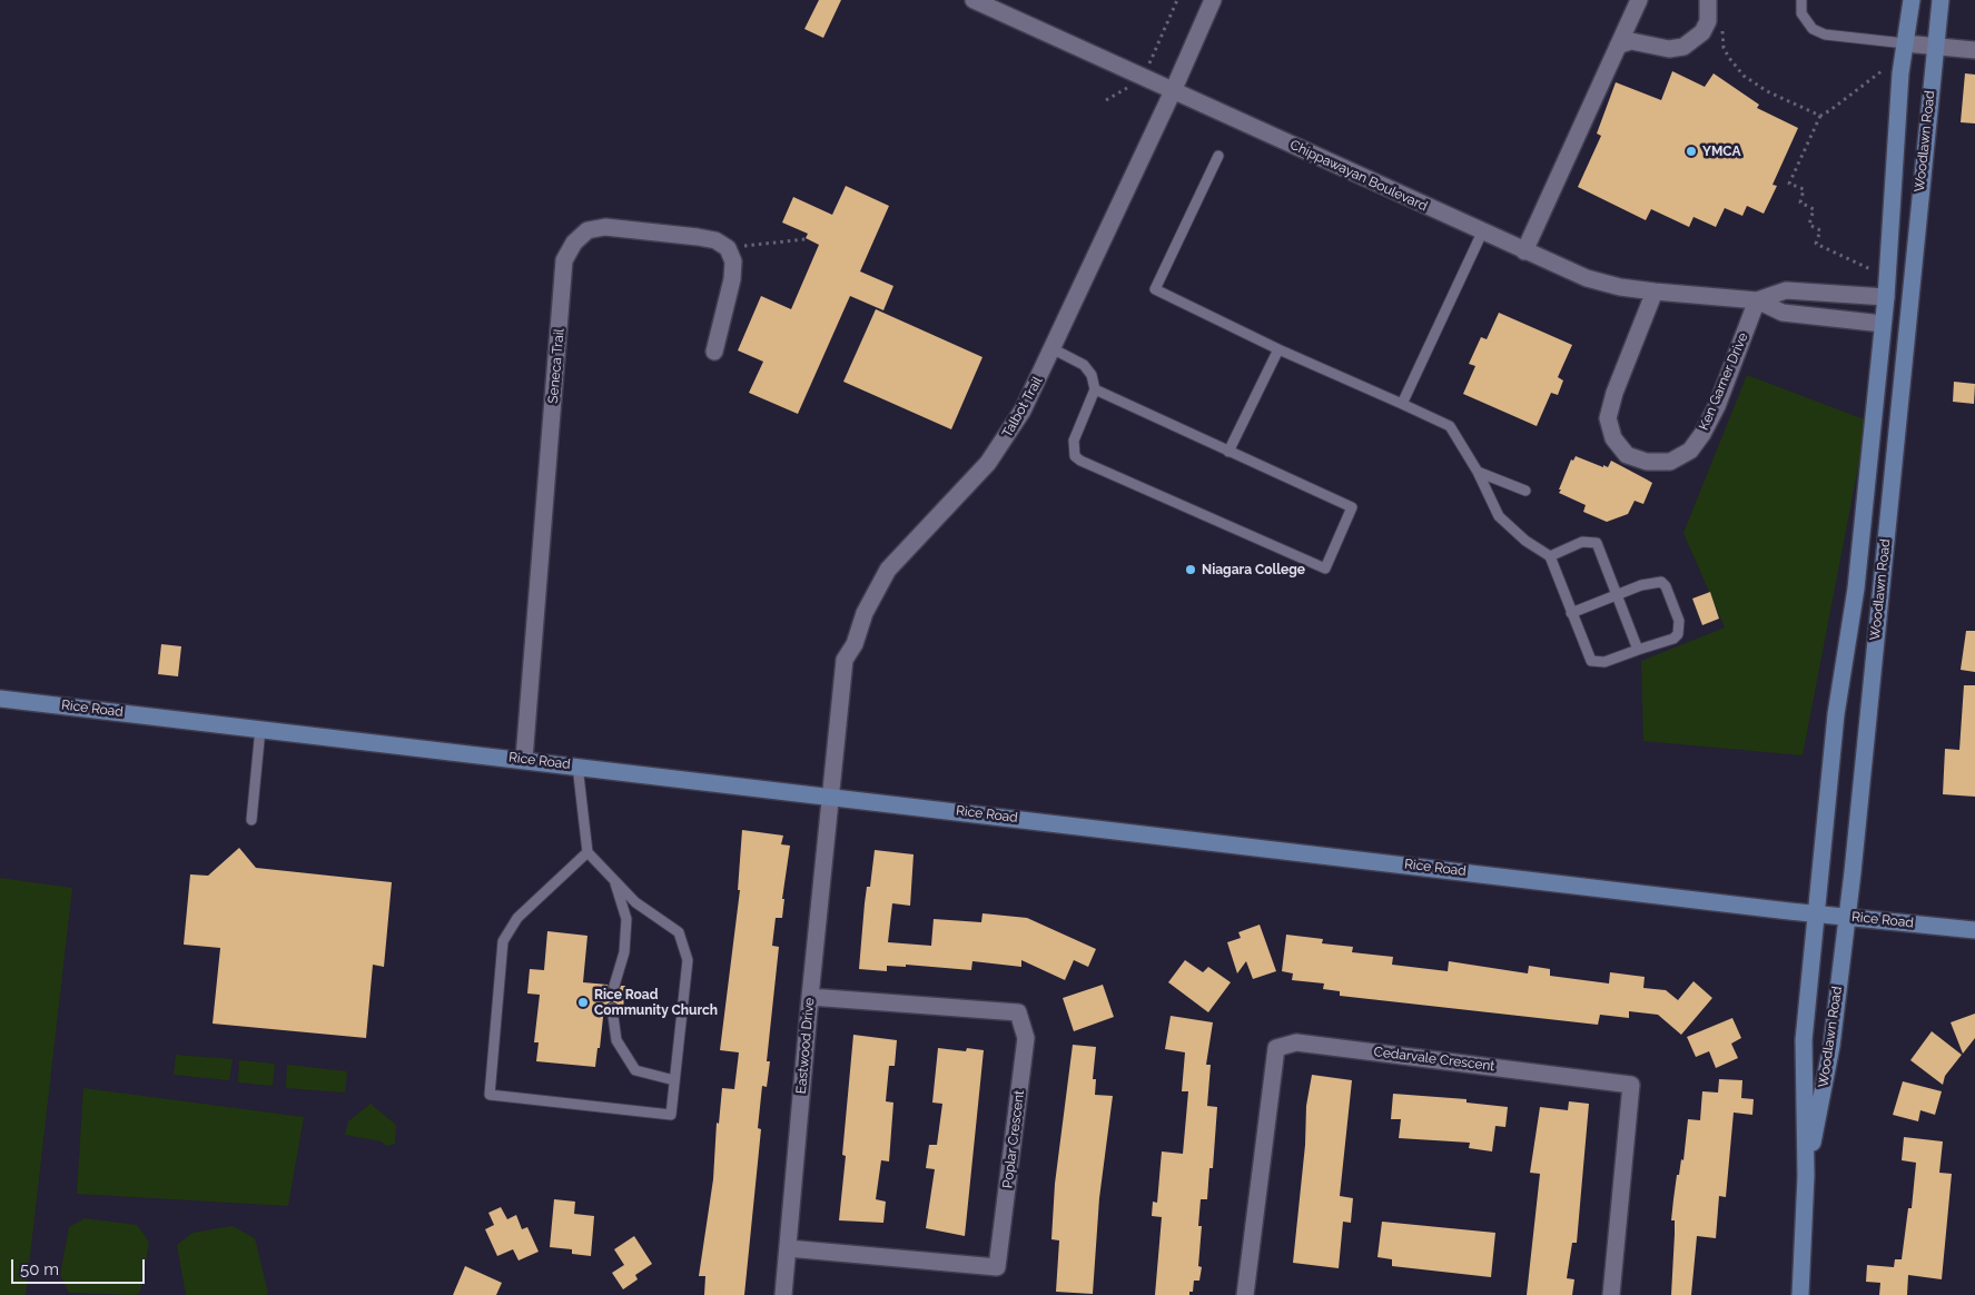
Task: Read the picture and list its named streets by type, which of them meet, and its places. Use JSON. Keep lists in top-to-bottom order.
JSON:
{
  "streets": {
    "main road": ["Woodlawn Road", "Rice Road"],
    "street": [
      "Chippawayan Boulevard",
      "Seneca Trail",
      "Ken Garner Drive",
      "Talbot Trail",
      "Eastwood Drive",
      "Cedarvale Crescent",
      "Poplar Crescent"
    ]
  },
  "crossings": [
    ["Woodlawn Road", "Chippawayan Boulevard"],
    ["Woodlawn Road", "Rice Road"],
    ["Chippawayan Boulevard", "Ken Garner Drive"],
    ["Chippawayan Boulevard", "Talbot Trail"],
    ["Seneca Trail", "Rice Road"],
    ["Talbot Trail", "Rice Road"],
    ["Talbot Trail", "Eastwood Drive"],
    ["Rice Road", "Eastwood Drive"],
    ["Eastwood Drive", "Poplar Crescent"]
  ],
  "places": ["YMCA", "Niagara College", "Rice Road Community Church"],
  "scale_bar": "50 m"
}
